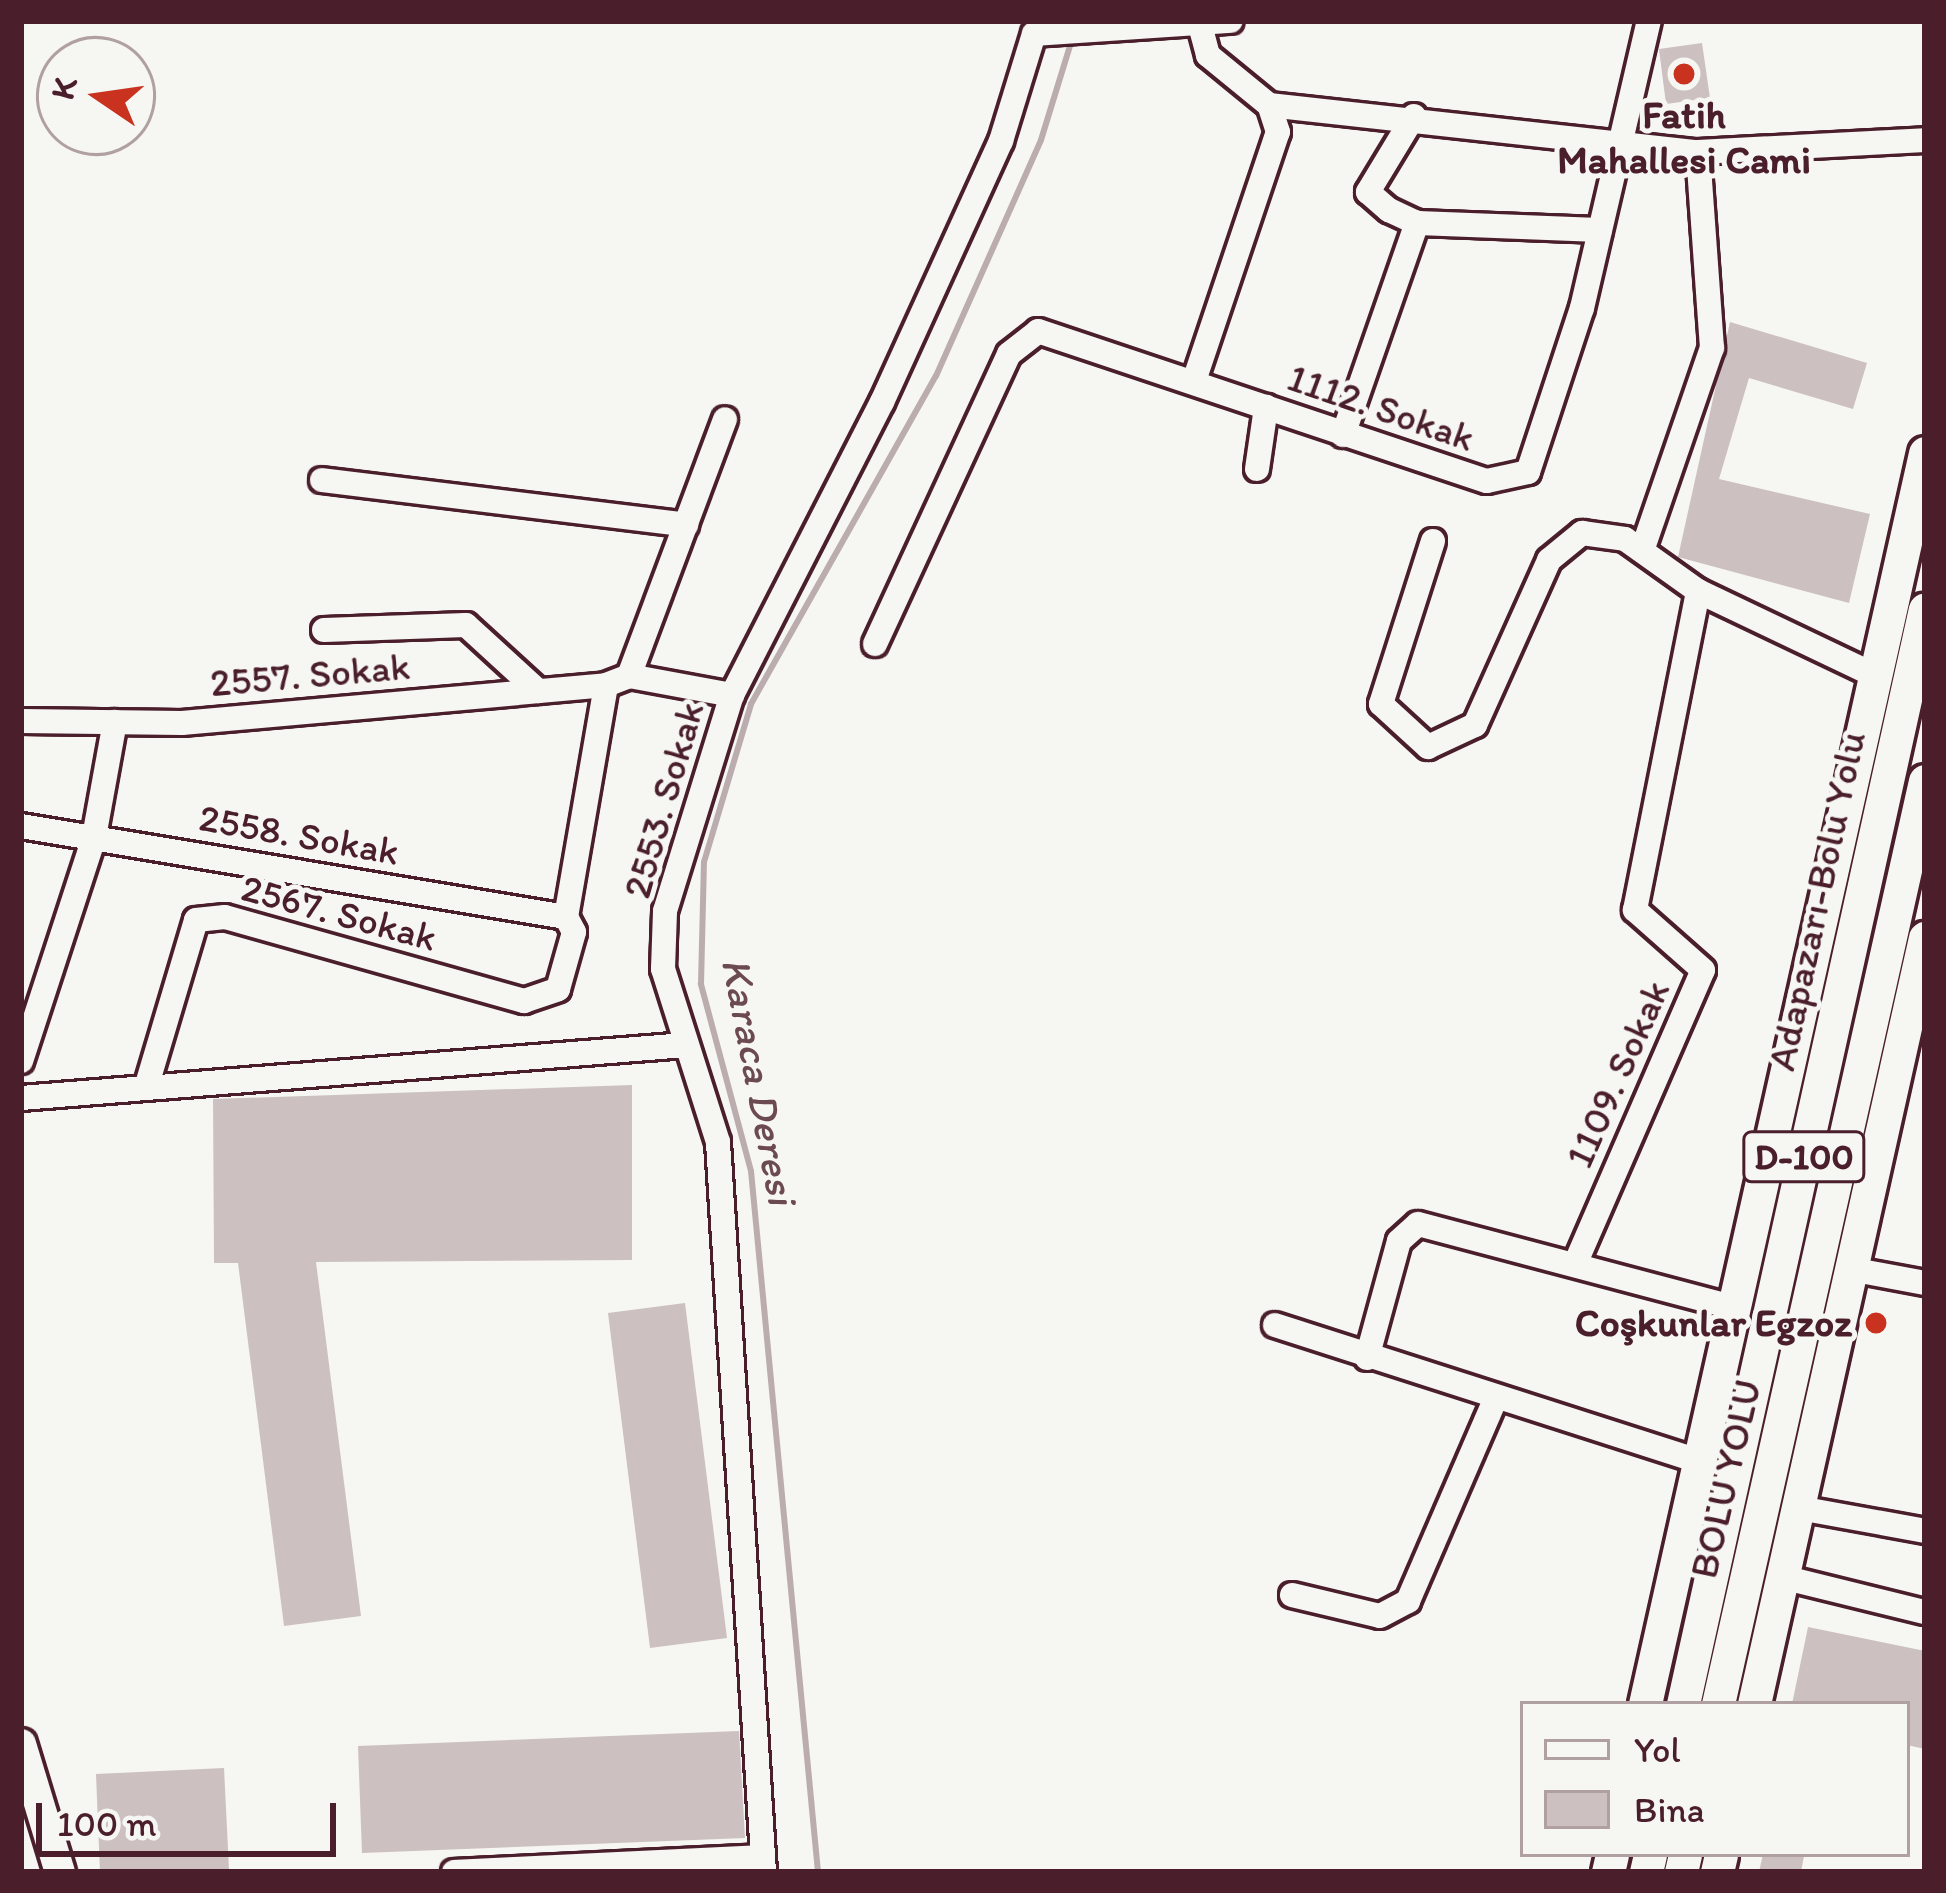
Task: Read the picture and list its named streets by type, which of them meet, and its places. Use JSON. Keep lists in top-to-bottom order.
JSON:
{
  "streets": {
    "highway": ["Adapazarı-Bolu Yolu", "D-100", "BOLU YOLU"],
    "street": [
      "1112. Sokak",
      "2557. Sokak",
      "2553. Sokak",
      "2558. Sokak",
      "2567. Sokak",
      "1109. Sokak"
    ]
  },
  "crossings": [
    ["2557. Sokak", "2553. Sokak"],
    ["2558. Sokak", "2567. Sokak"]
  ],
  "water": ["Karaca Deresi"],
  "places": ["Fatih Mahallesi Cami", "Coşkunlar Egzoz"],
  "legend": ["Yol", "Bina"],
  "scale_bar": "100 m",
  "north": "left"
}
